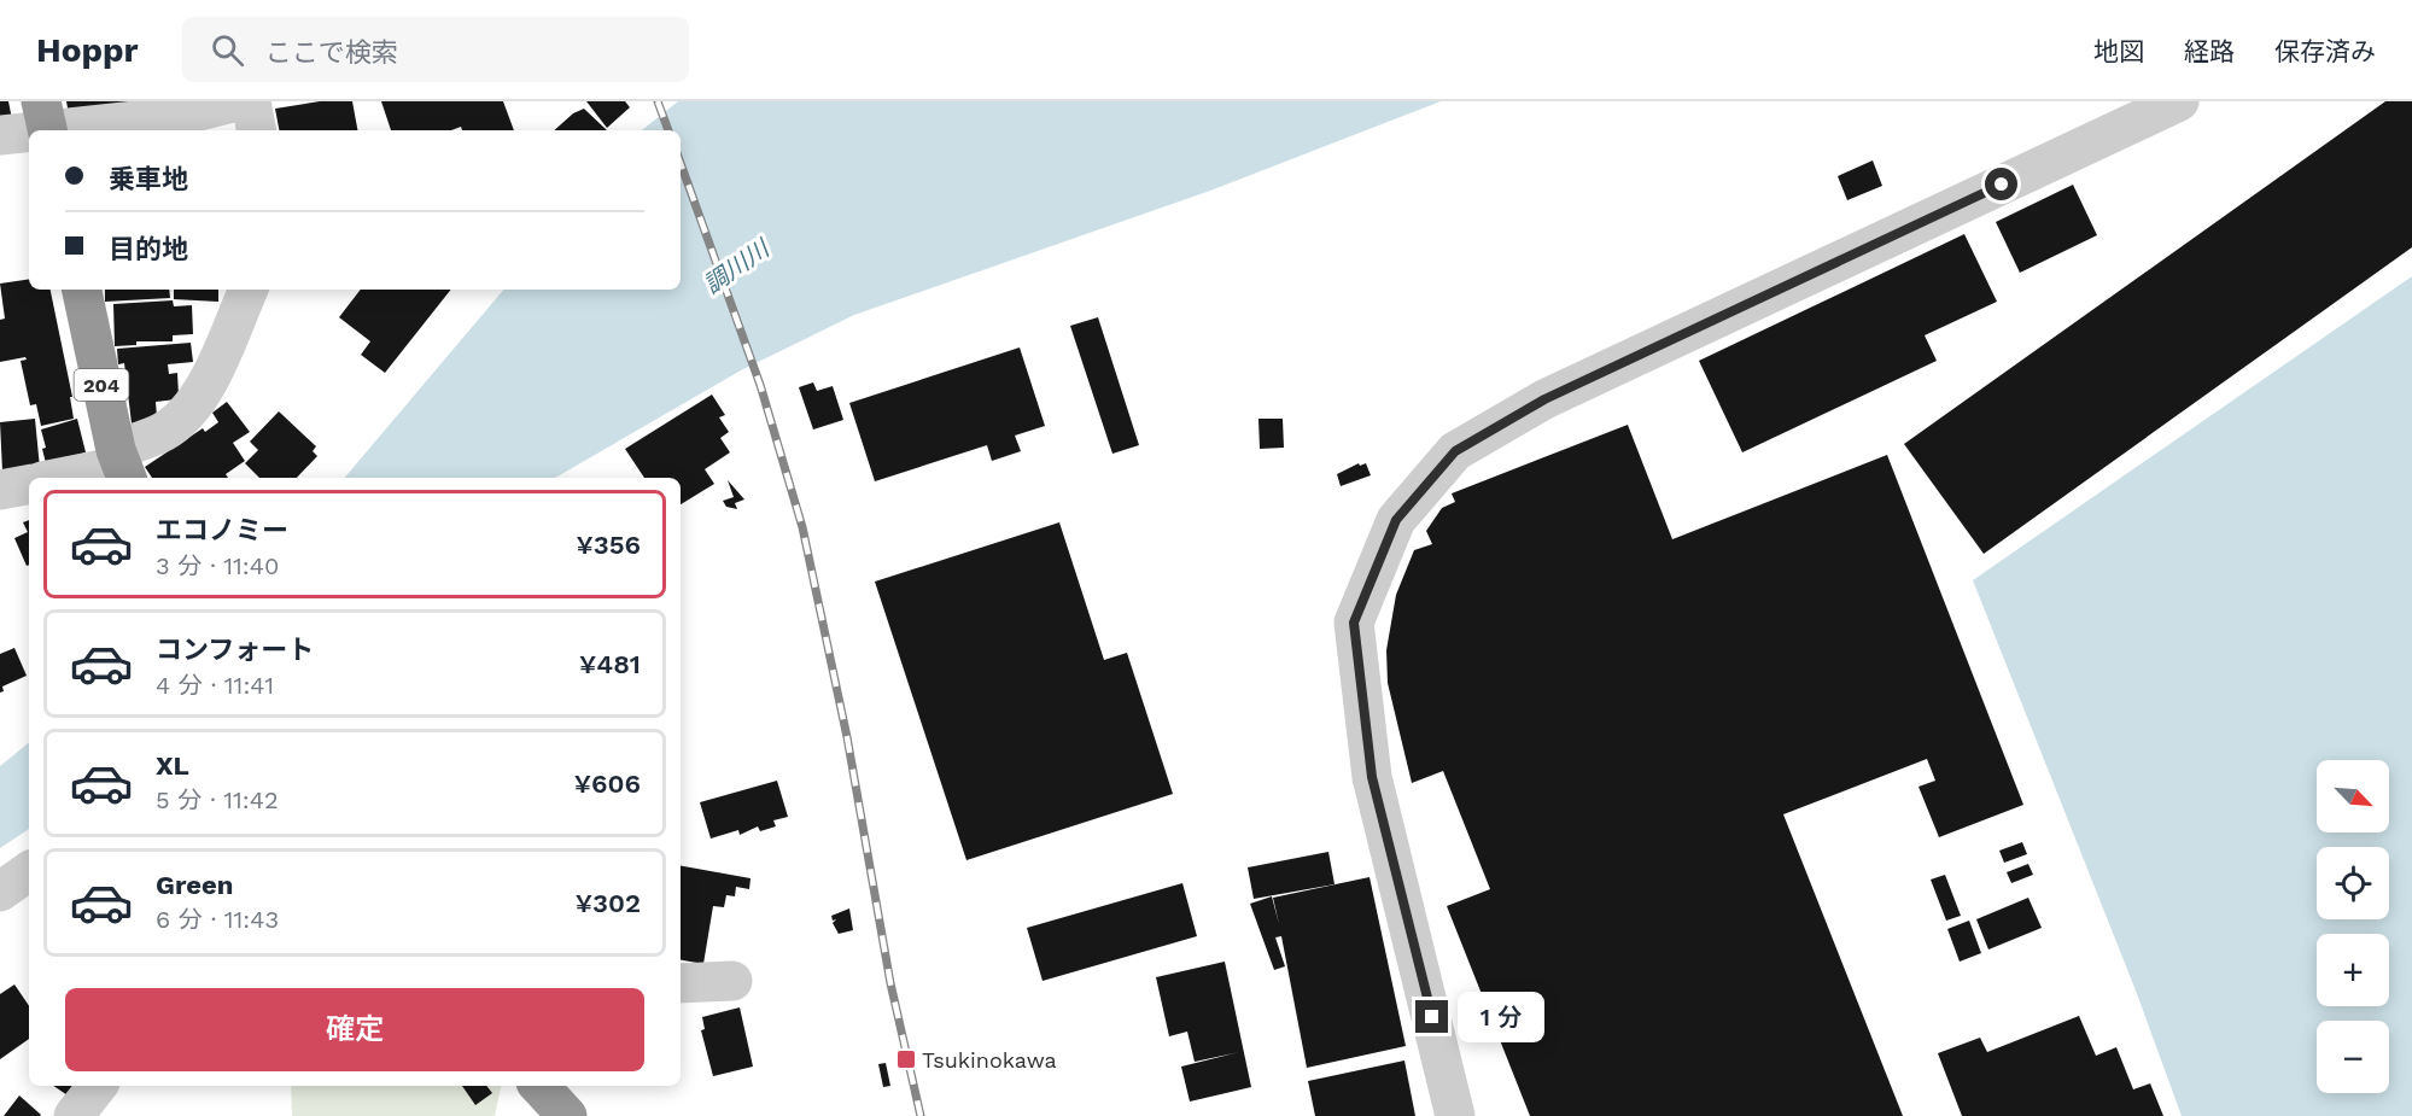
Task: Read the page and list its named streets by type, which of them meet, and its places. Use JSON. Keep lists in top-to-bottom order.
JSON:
{
  "streets": {
    "highway": ["204"]
  },
  "water": ["調川川"],
  "places": {
    "transit": ["Tsukinokawa"]
  },
  "north": "bottom right",
  "page": {
    "header": "Hoppr",
    "search": "ここで検索",
    "nav": ["地図", "経路", "保存済み"],
    "banner": ["乗車地", "目的地"],
    "list": [
      {
        "name": "エコノミー",
        "note": "3 分 · 11:40",
        "value": "¥356"
      },
      {
        "name": "コンフォート",
        "note": "4 分 · 11:41",
        "value": "¥481"
      },
      {
        "name": "XL",
        "note": "5 分 · 11:42",
        "value": "¥606"
      },
      {
        "name": "Green",
        "note": "6 分 · 11:43",
        "value": "¥302"
      }
    ],
    "map_buttons": ["+", "−"],
    "buttons": "確定",
    "bubble": "1 分"
  }
}
